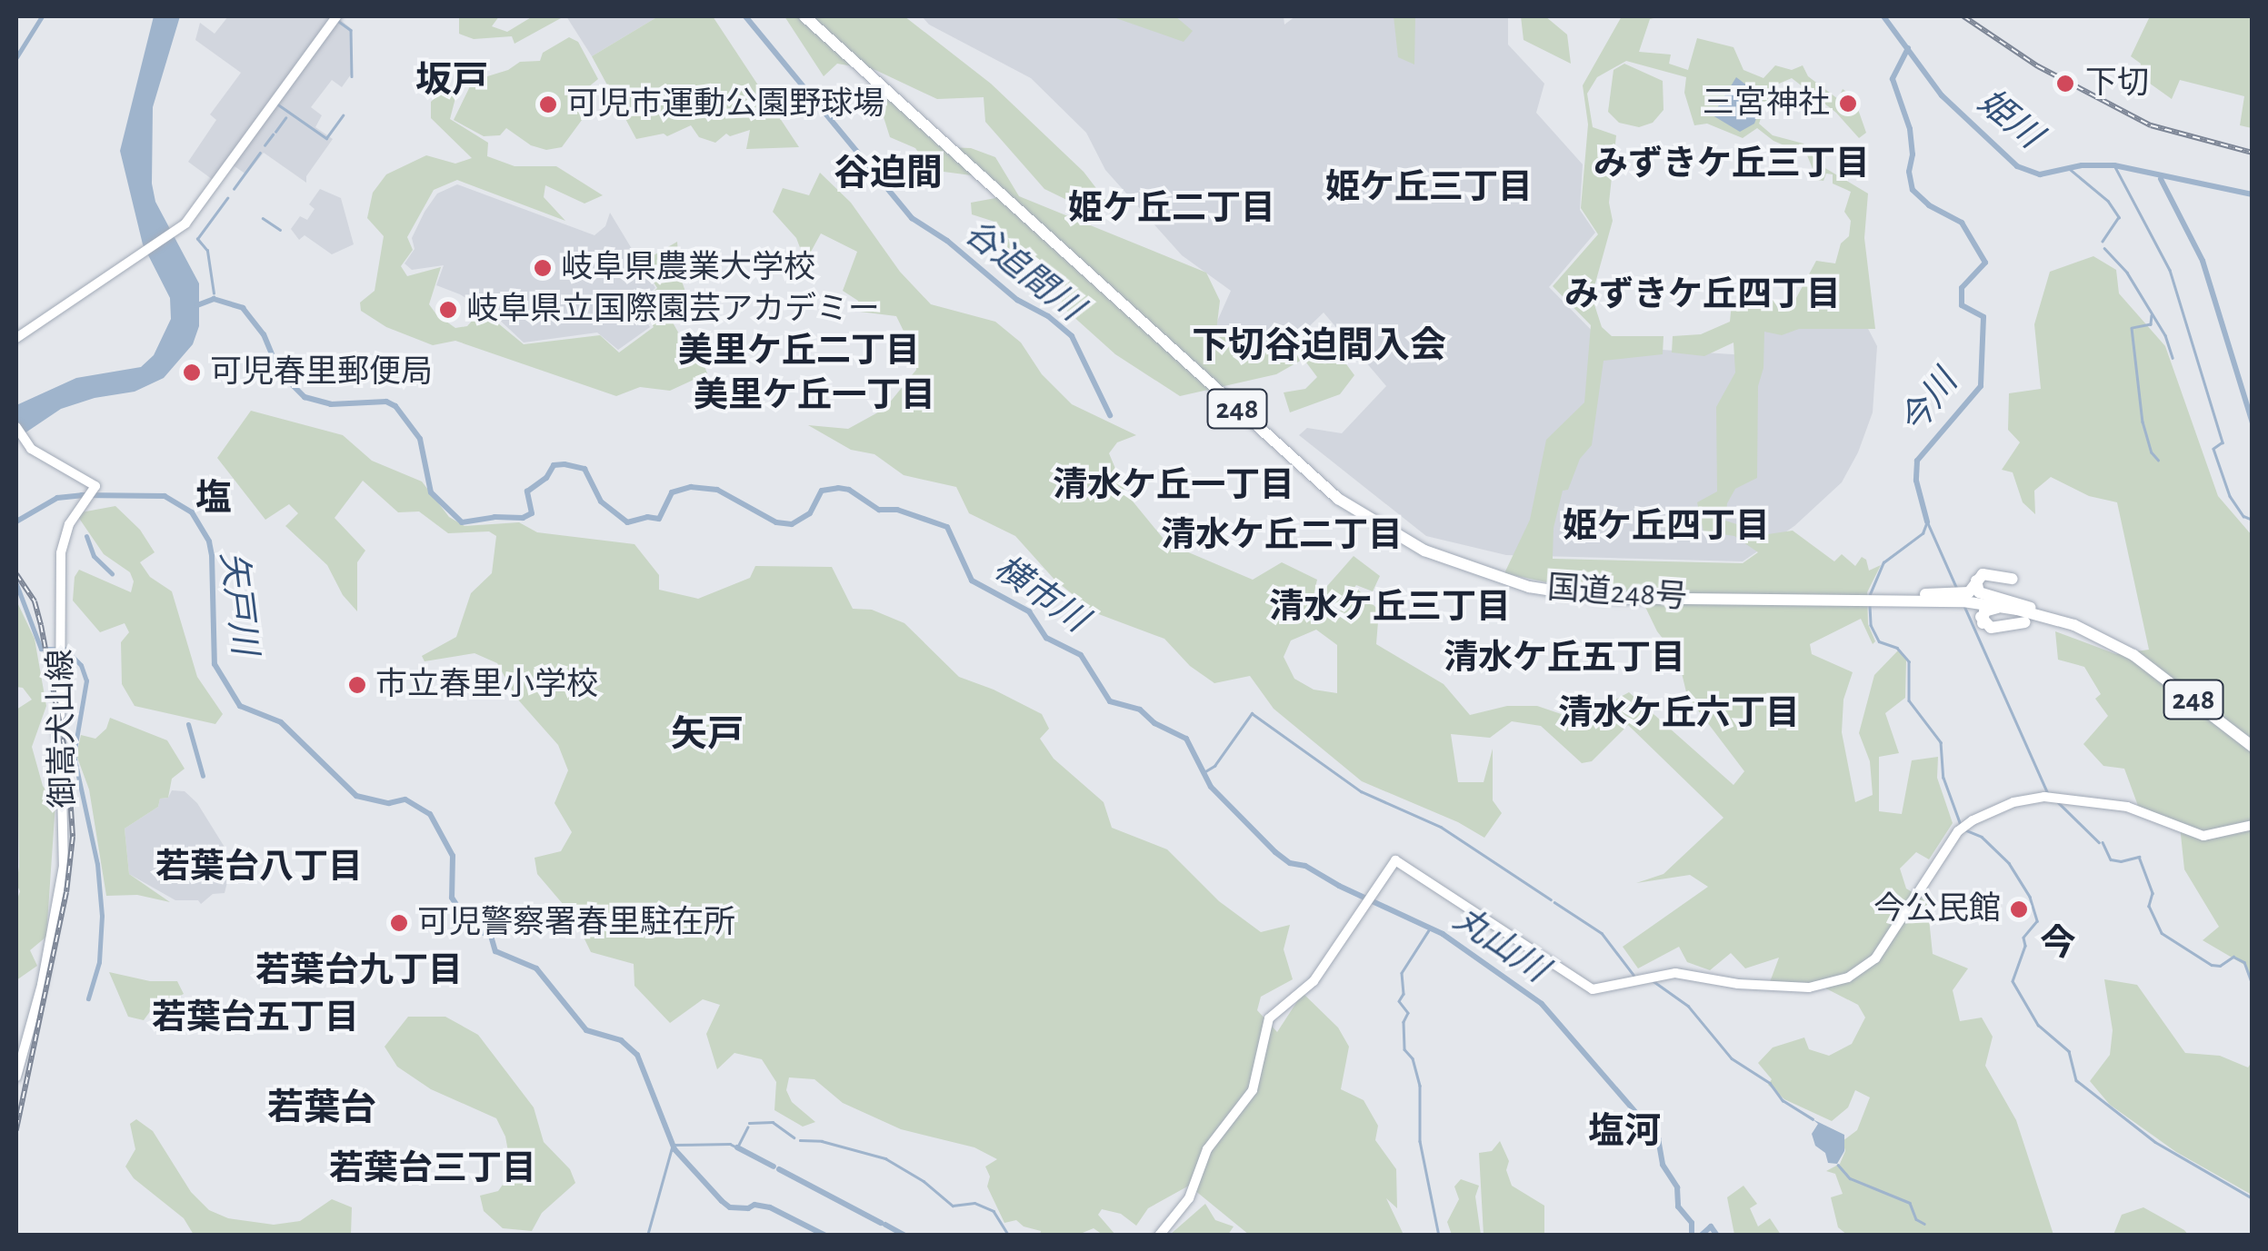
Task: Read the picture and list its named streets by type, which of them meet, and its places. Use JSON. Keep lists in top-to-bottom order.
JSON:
{
  "streets": {
    "highway": ["248", "国道248号"],
    "main road": ["御嵩犬山線"]
  },
  "districts": [
    "坂戸",
    "みずきケ丘三丁目",
    "谷迫間",
    "姫ケ丘三丁目",
    "姫ケ丘二丁目",
    "みずきケ丘四丁目",
    "下切谷迫間入会",
    "美里ケ丘二丁目",
    "美里ケ丘一丁目",
    "清水ケ丘一丁目",
    "塩",
    "姫ケ丘四丁目",
    "清水ケ丘二丁目",
    "清水ケ丘三丁目",
    "清水ケ丘五丁目",
    "清水ケ丘六丁目",
    "矢戸",
    "若葉台八丁目",
    "今",
    "若葉台九丁目",
    "若葉台五丁目",
    "若葉台",
    "塩河",
    "若葉台三丁目"
  ],
  "water": [
    "姫川",
    "谷追間川",
    "今川",
    "横市川",
    "矢戸川",
    "丸山川"
  ],
  "places": [
    "下切",
    "三宮神社",
    "可児市運動公園野球場",
    "岐阜県農業大学校",
    "岐阜県立国際園芸アカデミー",
    "可児春里郵便局",
    "市立春里小学校",
    "今公民館",
    "可児警察署春里駐在所"
  ]
}
